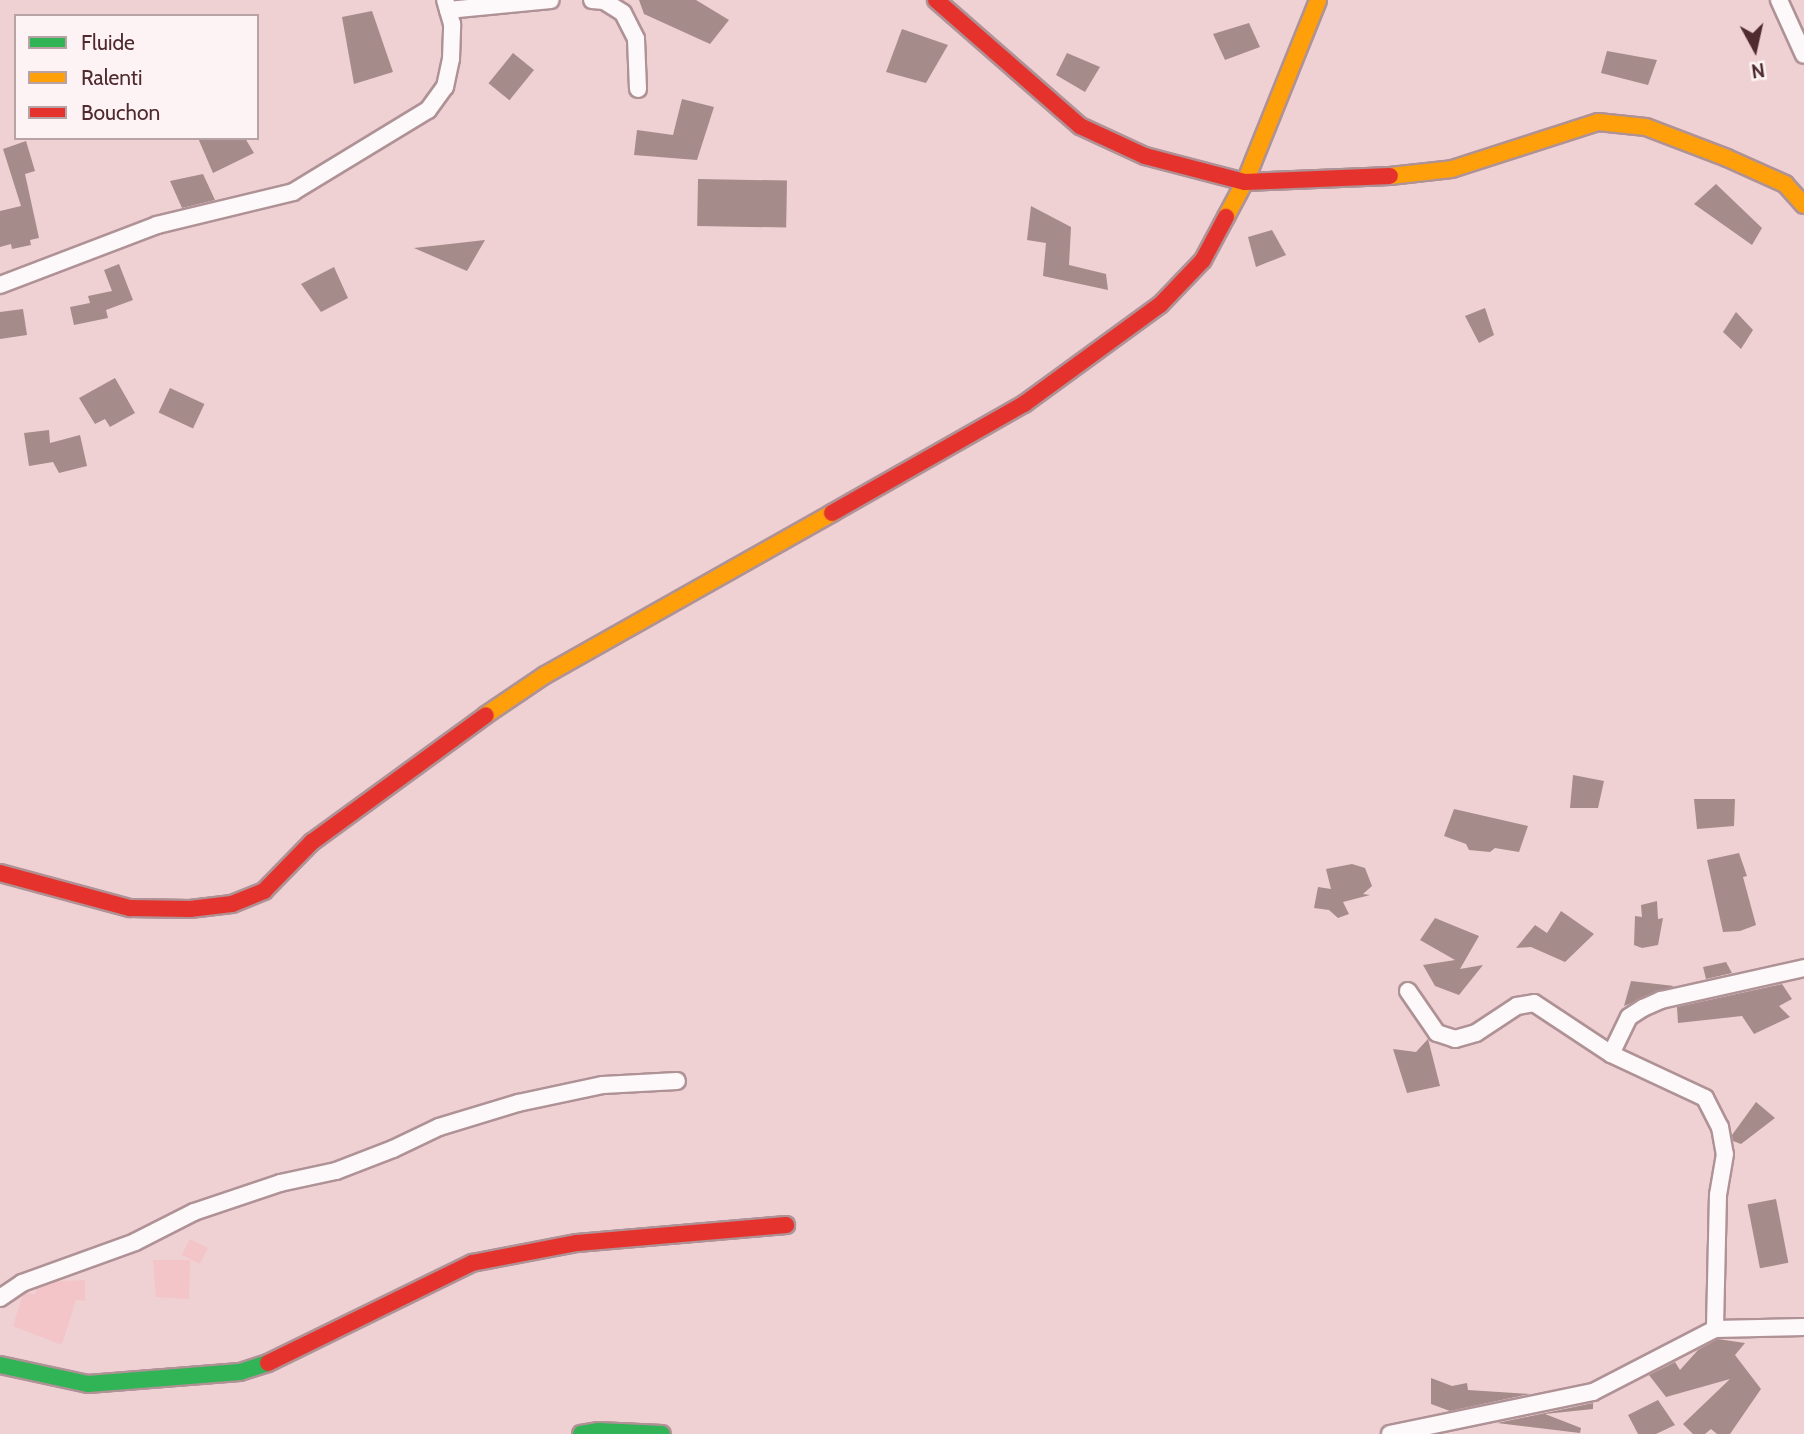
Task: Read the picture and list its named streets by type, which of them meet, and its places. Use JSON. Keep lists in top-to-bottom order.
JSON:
{
  "legend": ["Fluide", "Ralenti", "Bouchon"],
  "north": "bottom"
}
